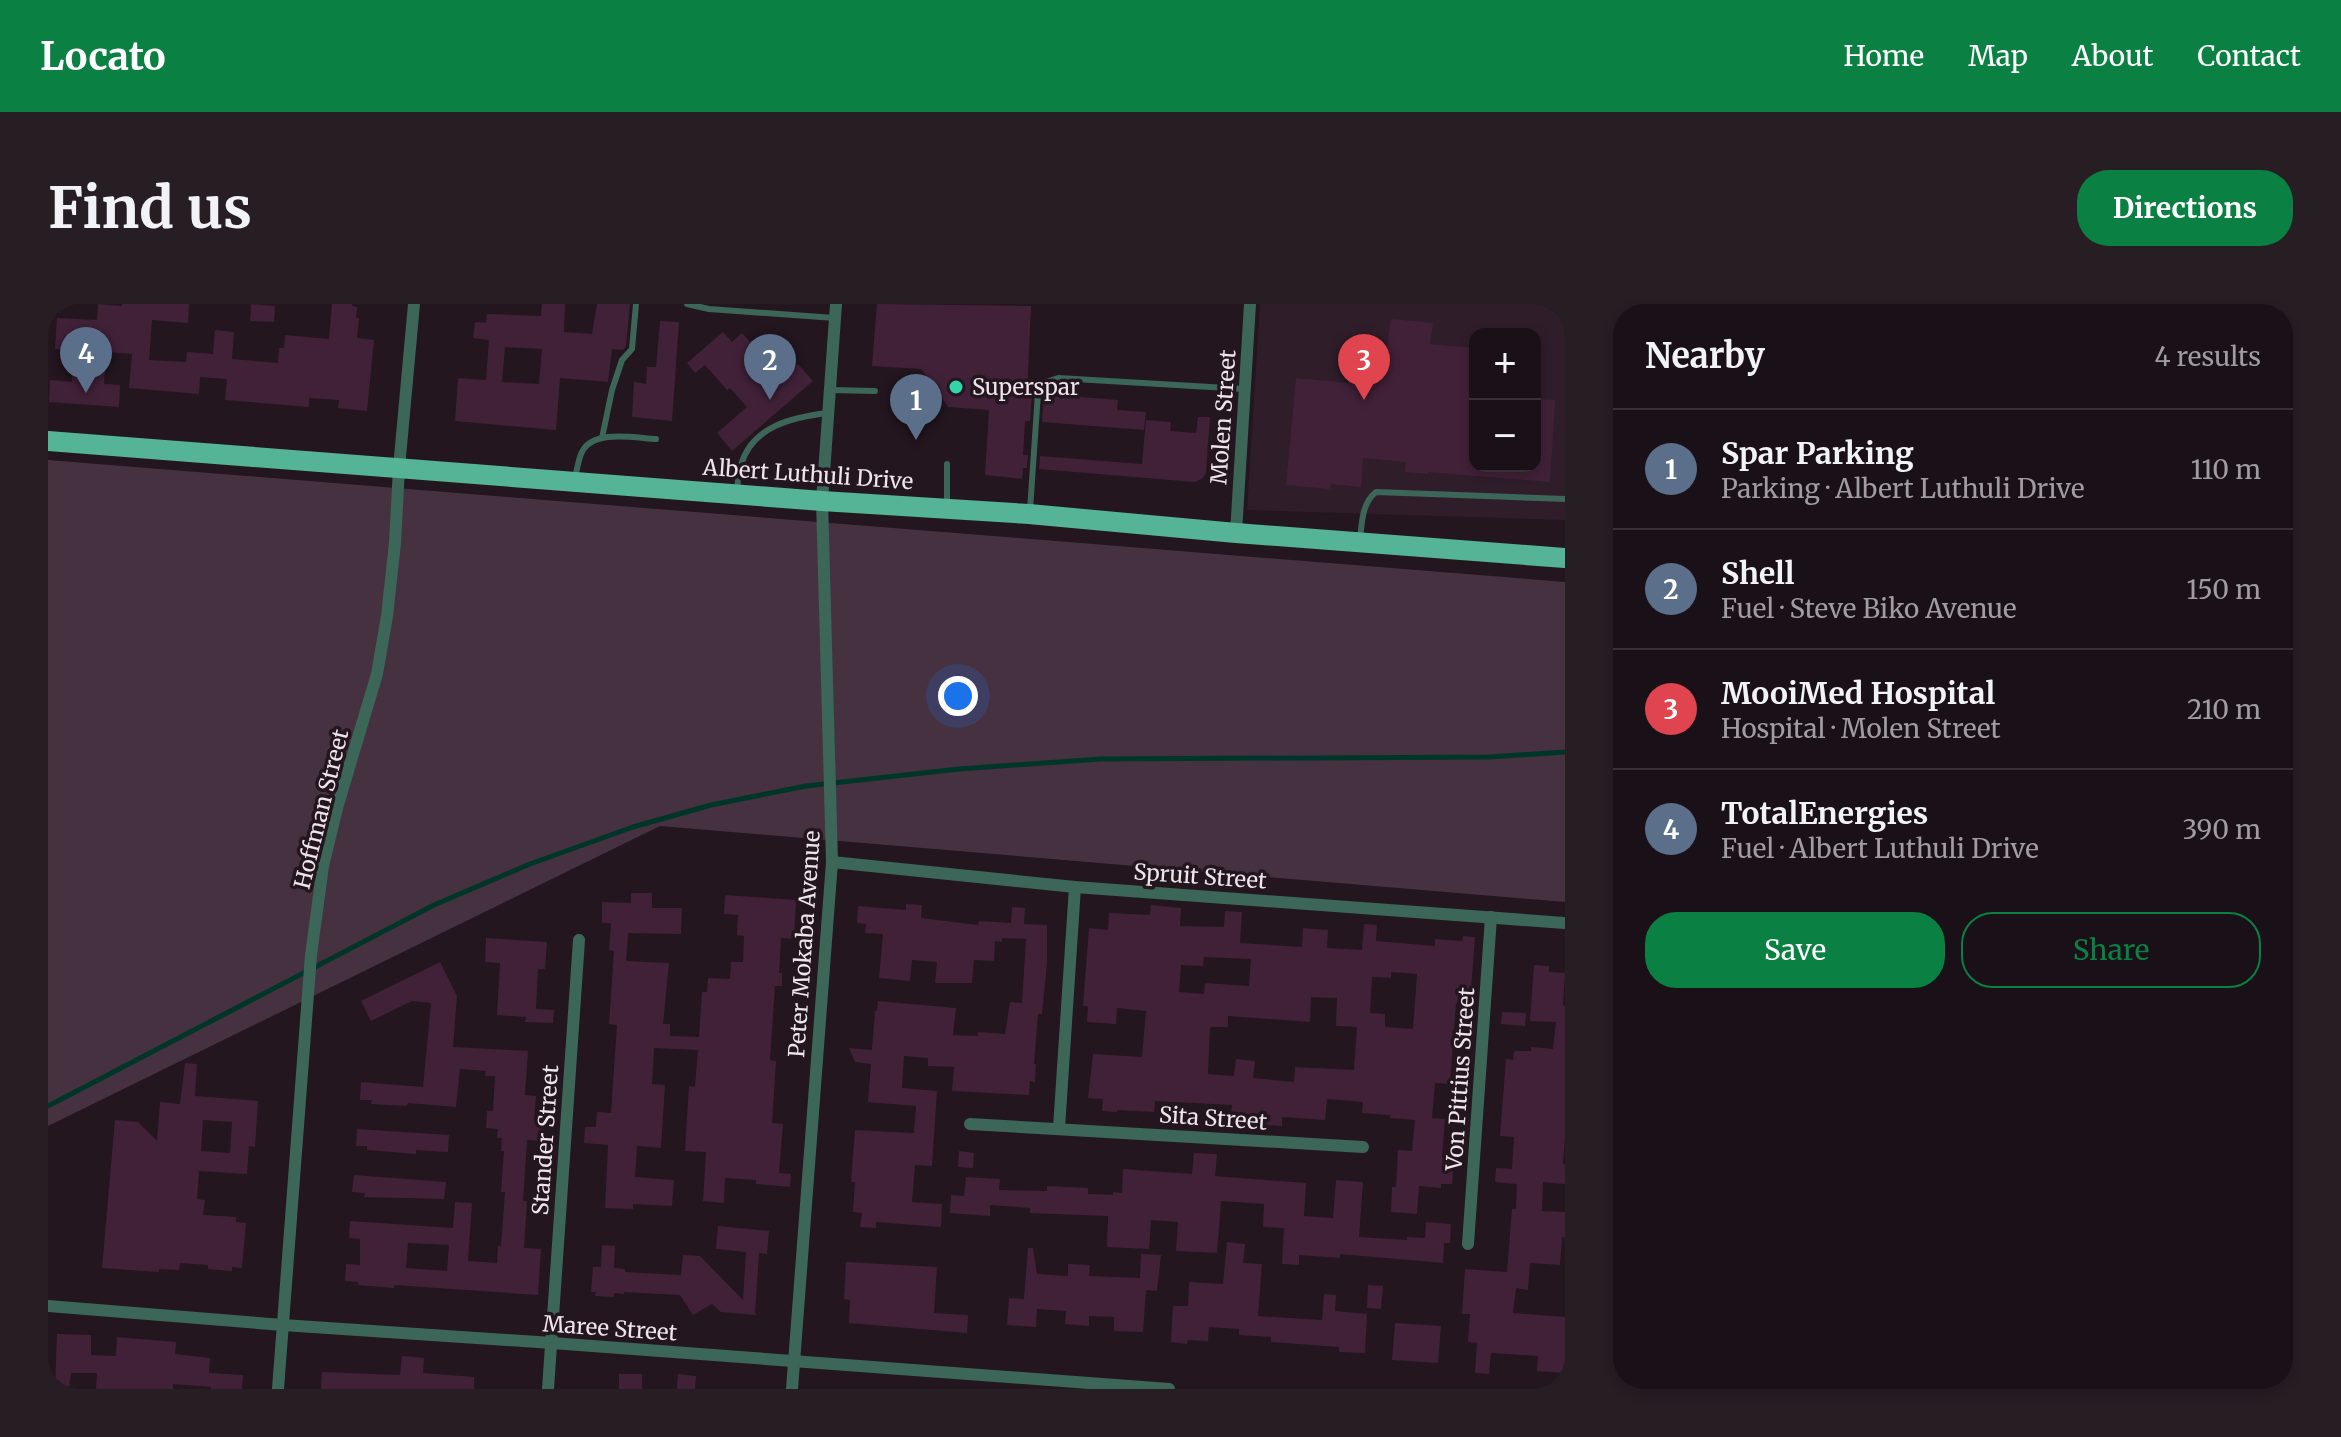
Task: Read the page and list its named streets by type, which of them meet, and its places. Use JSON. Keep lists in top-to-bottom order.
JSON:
{
  "streets": {
    "main road": ["Albert Luthuli Drive"],
    "street": [
      "Molen Street",
      "Hoffman Street",
      "Spruit Street",
      "Peter Mokaba Avenue",
      "Von Pittius Street",
      "Sita Street",
      "Stander Street",
      "Maree Street"
    ]
  },
  "crossings": [
    ["Molen Street", "Albert Luthuli Drive"],
    ["Albert Luthuli Drive", "Hoffman Street"],
    ["Albert Luthuli Drive", "Peter Mokaba Avenue"],
    ["Hoffman Street", "Maree Street"],
    ["Spruit Street", "Peter Mokaba Avenue"],
    ["Spruit Street", "Von Pittius Street"],
    ["Peter Mokaba Avenue", "Maree Street"],
    ["Stander Street", "Maree Street"]
  ],
  "places": ["Superspar"],
  "page": {
    "header": "Locato",
    "nav": [
      "Home",
      "Map",
      "About",
      "Contact"
    ],
    "buttons": [
      "Directions",
      ["Save", "Share"]
    ],
    "title": "Find us",
    "heading": ["Nearby", "4 results"],
    "pins": [
      "4",
      "2",
      "3",
      "1"
    ],
    "map_buttons": ["+", "−"],
    "list": [
      {
        "mark": "1",
        "name": "Spar Parking",
        "note": "Parking · Albert Luthuli Drive",
        "value": "110 m"
      },
      {
        "mark": "2",
        "name": "Shell",
        "note": "Fuel · Steve Biko Avenue",
        "value": "150 m"
      },
      {
        "mark": "3",
        "name": "MooiMed Hospital",
        "note": "Hospital · Molen Street",
        "value": "210 m"
      },
      {
        "mark": "4",
        "name": "TotalEnergies",
        "note": "Fuel · Albert Luthuli Drive",
        "value": "390 m"
      }
    ]
  }
}
